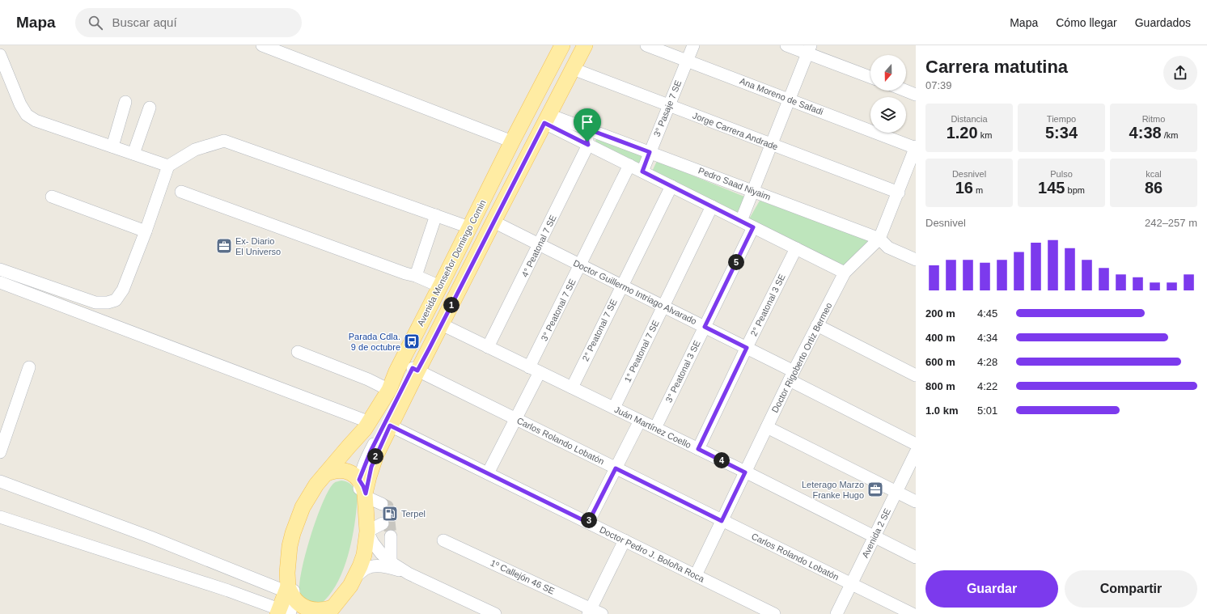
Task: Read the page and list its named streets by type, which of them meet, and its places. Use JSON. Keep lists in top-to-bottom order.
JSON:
{
  "streets": {
    "main road": ["Avenida Monseñor Domingo Comin"],
    "street": [
      "Ana Moreno de Safadi",
      "3° Pasaje 7 SE",
      "Jorge Carrera Andrade",
      "Pedro Saad Niyaim",
      "4° Peatonal 7 SE",
      "Doctor Guillermo Intriago Alvarado",
      "2° Peatonal 3 SE",
      "3° Peatonal 7 SE",
      "2° Peatonal 7 SE",
      "1° Peatonal 7 SE",
      "Doctor Rigoberto Ortiz Bermeo",
      "3° Peatonal 3 SE",
      "Juán Martínez Coello",
      "Carlos Rolando Lobatón",
      "Avenida 2 SE",
      "Doctor Pedro J. Boloña Roca",
      "1º Callejón 46 SE"
    ]
  },
  "crossings": [
    ["Ana Moreno de Safadi", "3° Pasaje 7 SE"],
    ["Ana Moreno de Safadi", "Doctor Rigoberto Ortiz Bermeo"],
    ["3° Pasaje 7 SE", "Jorge Carrera Andrade"],
    ["3° Pasaje 7 SE", "Pedro Saad Niyaim"],
    ["Jorge Carrera Andrade", "Avenida Monseñor Domingo Comin"],
    ["Jorge Carrera Andrade", "Doctor Rigoberto Ortiz Bermeo"],
    ["Pedro Saad Niyaim", "4° Peatonal 7 SE"],
    ["Pedro Saad Niyaim", "Avenida Monseñor Domingo Comin"],
    ["Pedro Saad Niyaim", "Doctor Rigoberto Ortiz Bermeo"],
    ["4° Peatonal 7 SE", "Doctor Guillermo Intriago Alvarado"],
    ["4° Peatonal 7 SE", "Juán Martínez Coello"],
    ["Avenida Monseñor Domingo Comin", "Doctor Guillermo Intriago Alvarado"],
    ["Avenida Monseñor Domingo Comin", "Juán Martínez Coello"],
    ["Avenida Monseñor Domingo Comin", "Carlos Rolando Lobatón"],
    ["Avenida Monseñor Domingo Comin", "Doctor Pedro J. Boloña Roca"],
    ["Doctor Guillermo Intriago Alvarado", "2° Peatonal 3 SE"],
    ["Doctor Guillermo Intriago Alvarado", "3° Peatonal 7 SE"],
    ["Doctor Guillermo Intriago Alvarado", "2° Peatonal 7 SE"],
    ["Doctor Guillermo Intriago Alvarado", "1° Peatonal 7 SE"],
    ["Doctor Guillermo Intriago Alvarado", "Doctor Rigoberto Ortiz Bermeo"],
    ["Doctor Guillermo Intriago Alvarado", "3° Peatonal 3 SE"],
    ["2° Peatonal 3 SE", "Juán Martínez Coello"],
    ["3° Peatonal 7 SE", "Juán Martínez Coello"],
    ["2° Peatonal 7 SE", "Juán Martínez Coello"],
    ["1° Peatonal 7 SE", "Juán Martínez Coello"],
    ["Doctor Rigoberto Ortiz Bermeo", "Juán Martínez Coello"],
    ["Doctor Rigoberto Ortiz Bermeo", "Carlos Rolando Lobatón"],
    ["Doctor Rigoberto Ortiz Bermeo", "Doctor Pedro J. Boloña Roca"],
    ["3° Peatonal 3 SE", "Juán Martínez Coello"],
    ["Juán Martínez Coello", "Avenida 2 SE"],
    ["Carlos Rolando Lobatón", "Avenida 2 SE"]
  ],
  "places": {
    "office": ["Ex- Diario El Universo", "Leterago Marzo Franke Hugo"],
    "bus stop": ["Parada Cdla. 9 de octubre"],
    "fuel station": ["Terpel"]
  },
  "north": "bottom",
  "page": {
    "header": "Mapa",
    "search": "Buscar aquí",
    "nav": ["Mapa", "Cómo llegar", "Guardados"],
    "heading": ["Carrera matutina", "07:39"],
    "stats": [
      ["Distancia", "1.20 km"],
      ["Tiempo", "5:34"],
      ["Ritmo", "4:38 /km"],
      ["Desnivel", "16 m"],
      ["Pulso", "145 bpm"],
      ["kcal", "86"]
    ],
    "chart": ["Desnivel", "242–257 m"],
    "pins": [
      "5",
      "1",
      "2",
      "4",
      "3"
    ],
    "list": [
      {
        "name": "200 m",
        "note": "4:45"
      },
      {
        "name": "400 m",
        "note": "4:34"
      },
      {
        "name": "600 m",
        "note": "4:28"
      },
      {
        "name": "800 m",
        "note": "4:22"
      },
      {
        "name": "1.0 km",
        "note": "5:01"
      }
    ],
    "buttons": ["Guardar", "Compartir"]
  }
}
